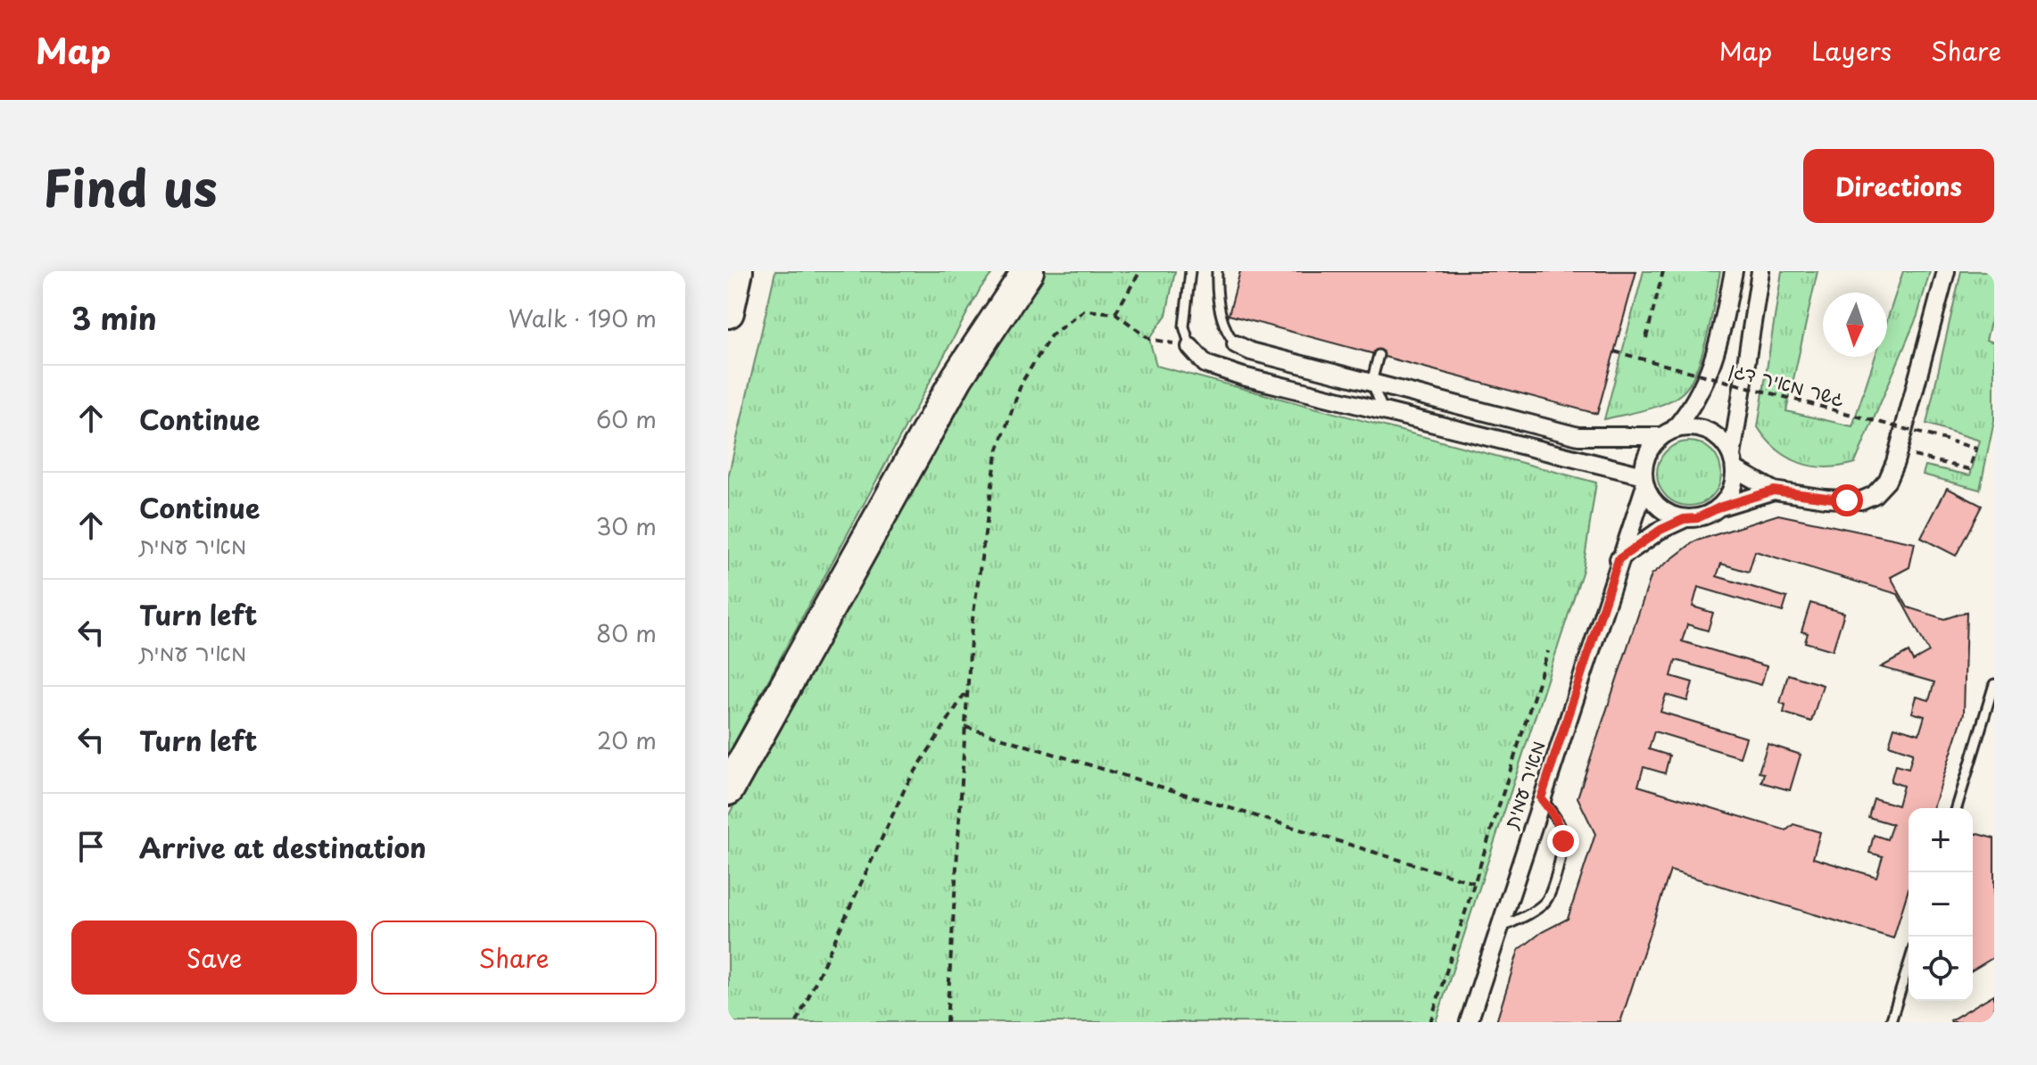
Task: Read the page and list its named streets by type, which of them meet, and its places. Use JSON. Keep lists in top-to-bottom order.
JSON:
{
  "streets": {
    "street": ["מאיר עמית"],
    "path": ["גשר מאיר דגן"]
  },
  "north": "bottom",
  "page": {
    "header": "Map",
    "nav": ["Map", "Layers", "Share"],
    "title": "Find us",
    "buttons": [
      "Directions",
      ["Save", "Share"]
    ],
    "heading": ["3 min", "Walk · 190 m"],
    "list": [
      ["Continue", "60 m"],
      ["Continue", "מאיר עמית", "30 m"],
      ["Turn left", "מאיר עמית", "80 m"],
      ["Turn left", "20 m"],
      "Arrive at destination"
    ],
    "map_buttons": ["+", "−"]
  }
}
